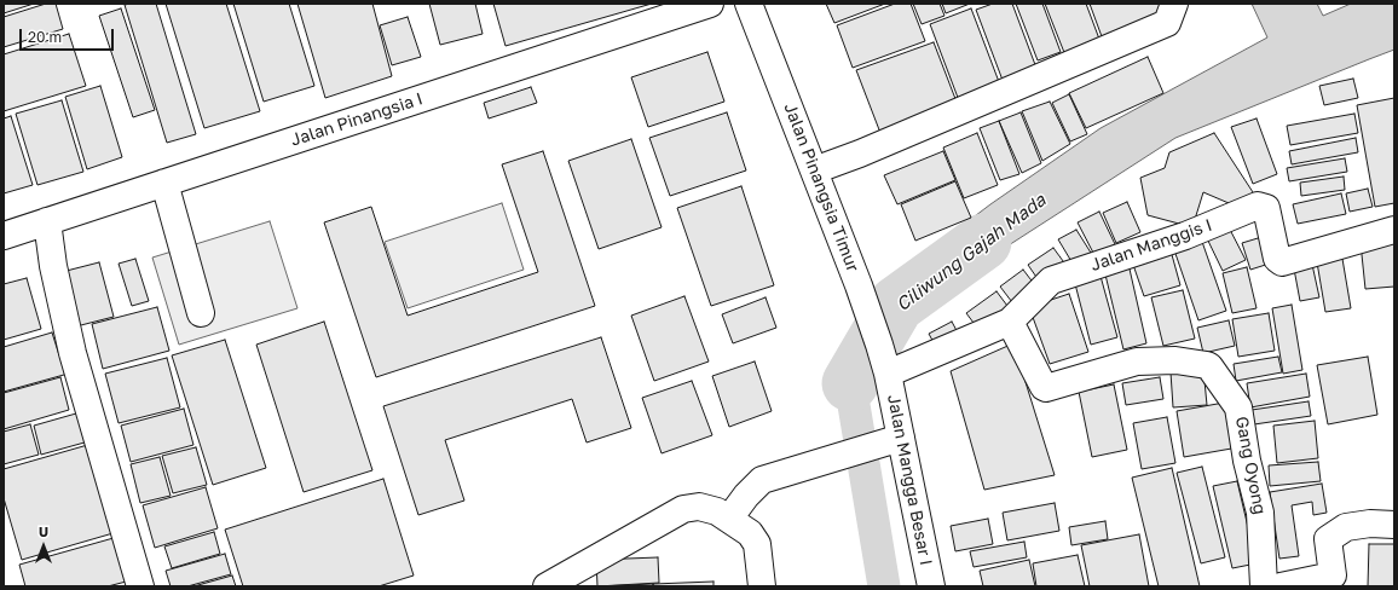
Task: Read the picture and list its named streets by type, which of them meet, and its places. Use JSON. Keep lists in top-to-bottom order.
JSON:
{
  "streets": {
    "street": [
      "Jalan Pinangsia I",
      "Jalan Pinangsia Timur",
      "Jalan Manggis I",
      "Gang Oyong",
      "Jalan Mangga Besar I"
    ]
  },
  "crossings": [
    ["Jalan Pinangsia Timur", "Jalan Manggis I"],
    ["Jalan Pinangsia Timur", "Jalan Mangga Besar I"],
    ["Jalan Manggis I", "Gang Oyong"],
    ["Jalan Manggis I", "Jalan Mangga Besar I"]
  ],
  "water": ["Ciliwung Gajah Mada"],
  "scale_bar": "20 m",
  "north": "top"
}
